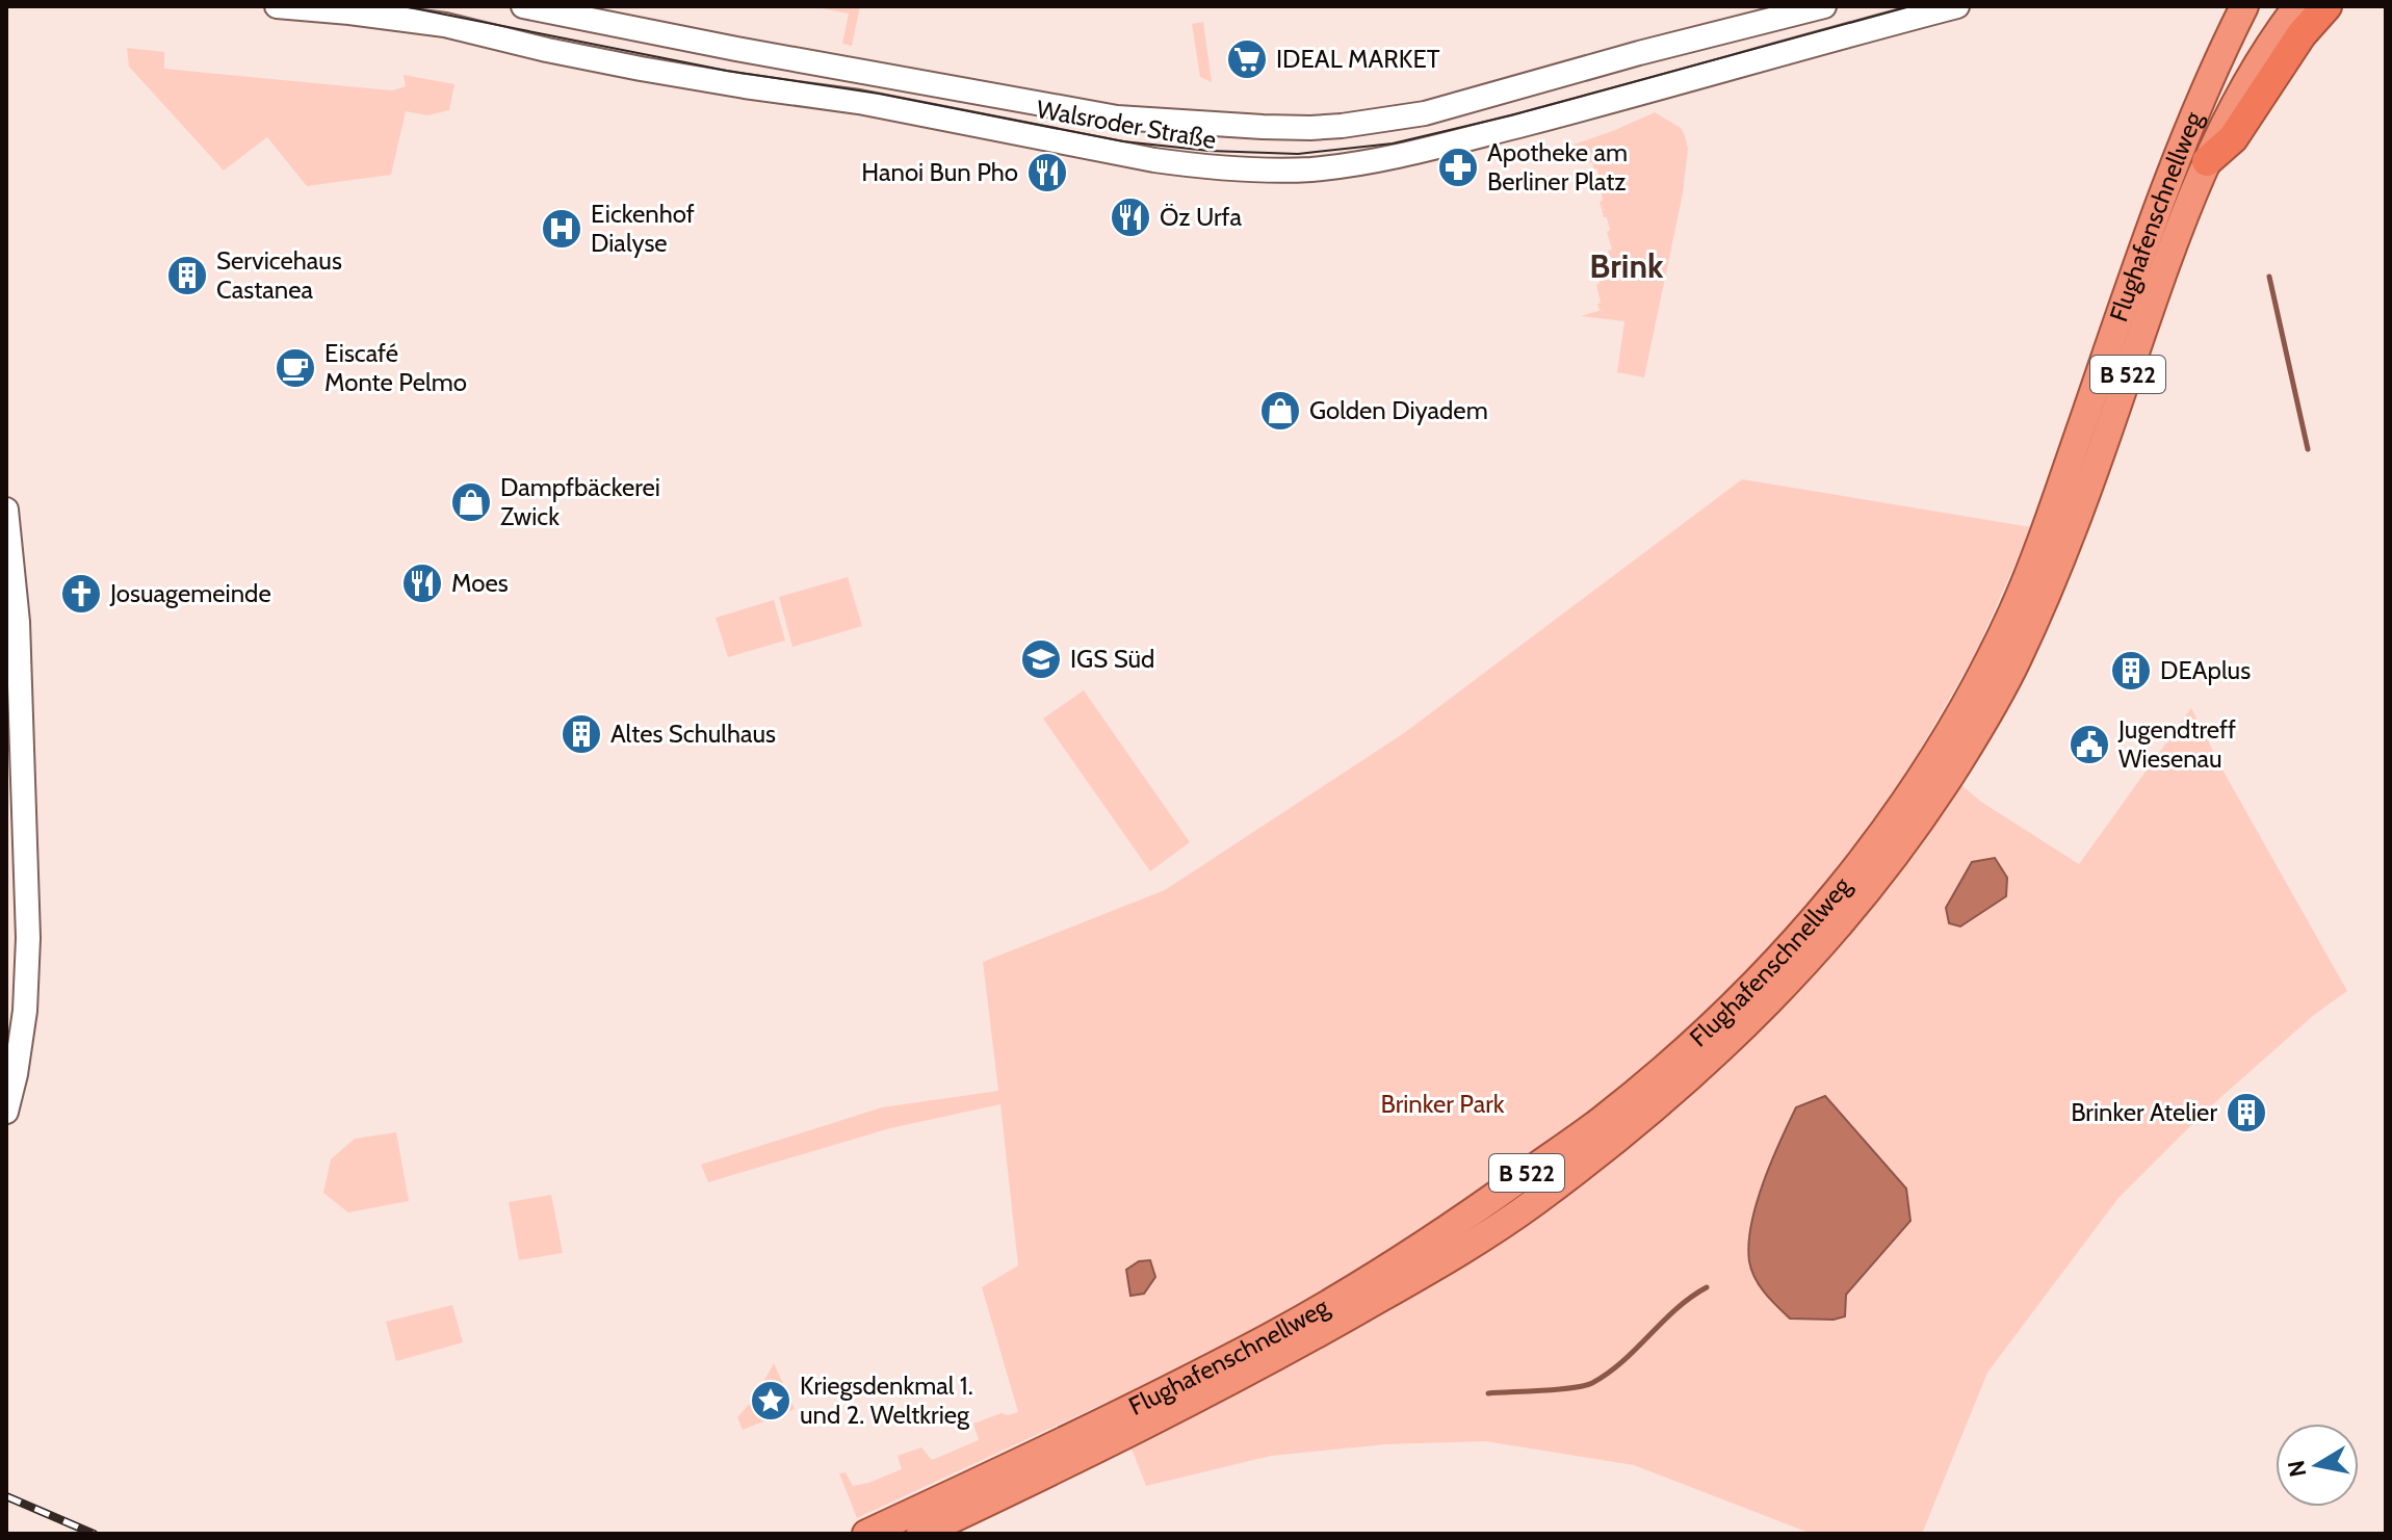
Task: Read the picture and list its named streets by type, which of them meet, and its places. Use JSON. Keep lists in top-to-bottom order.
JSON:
{
  "streets": {
    "highway": ["Flughafenschnellweg", "B 522"],
    "main road": ["Walsroder Straße"]
  },
  "crossings": [
    ["Flughafenschnellweg", "B 522"]
  ],
  "districts": ["Brink"],
  "parks": ["Brinker Park"],
  "places": {
    "supermarket": ["IDEAL MARKET"],
    "pharmacy": ["Apotheke am Berliner Platz"],
    "restaurant": ["Hanoi Bun Pho", "Öz Urfa", "Moes"],
    "hospital": ["Eickenhof Dialyse"],
    "building": [
      "Servicehaus Castanea",
      "DEAplus",
      "Altes Schulhaus",
      "Brinker Atelier"
    ],
    "cafe": ["Eiscafé Monte Pelmo"],
    "shop": ["Golden Diyadem", "Dampfbäckerei Zwick"],
    "church": ["Josuagemeinde"],
    "school or university": ["IGS Süd"],
    "public building": ["Jugendtreff Wiesenau"],
    "place": ["Kriegsdenkmal 1. und 2. Weltkrieg"]
  },
  "north": "left"
}
